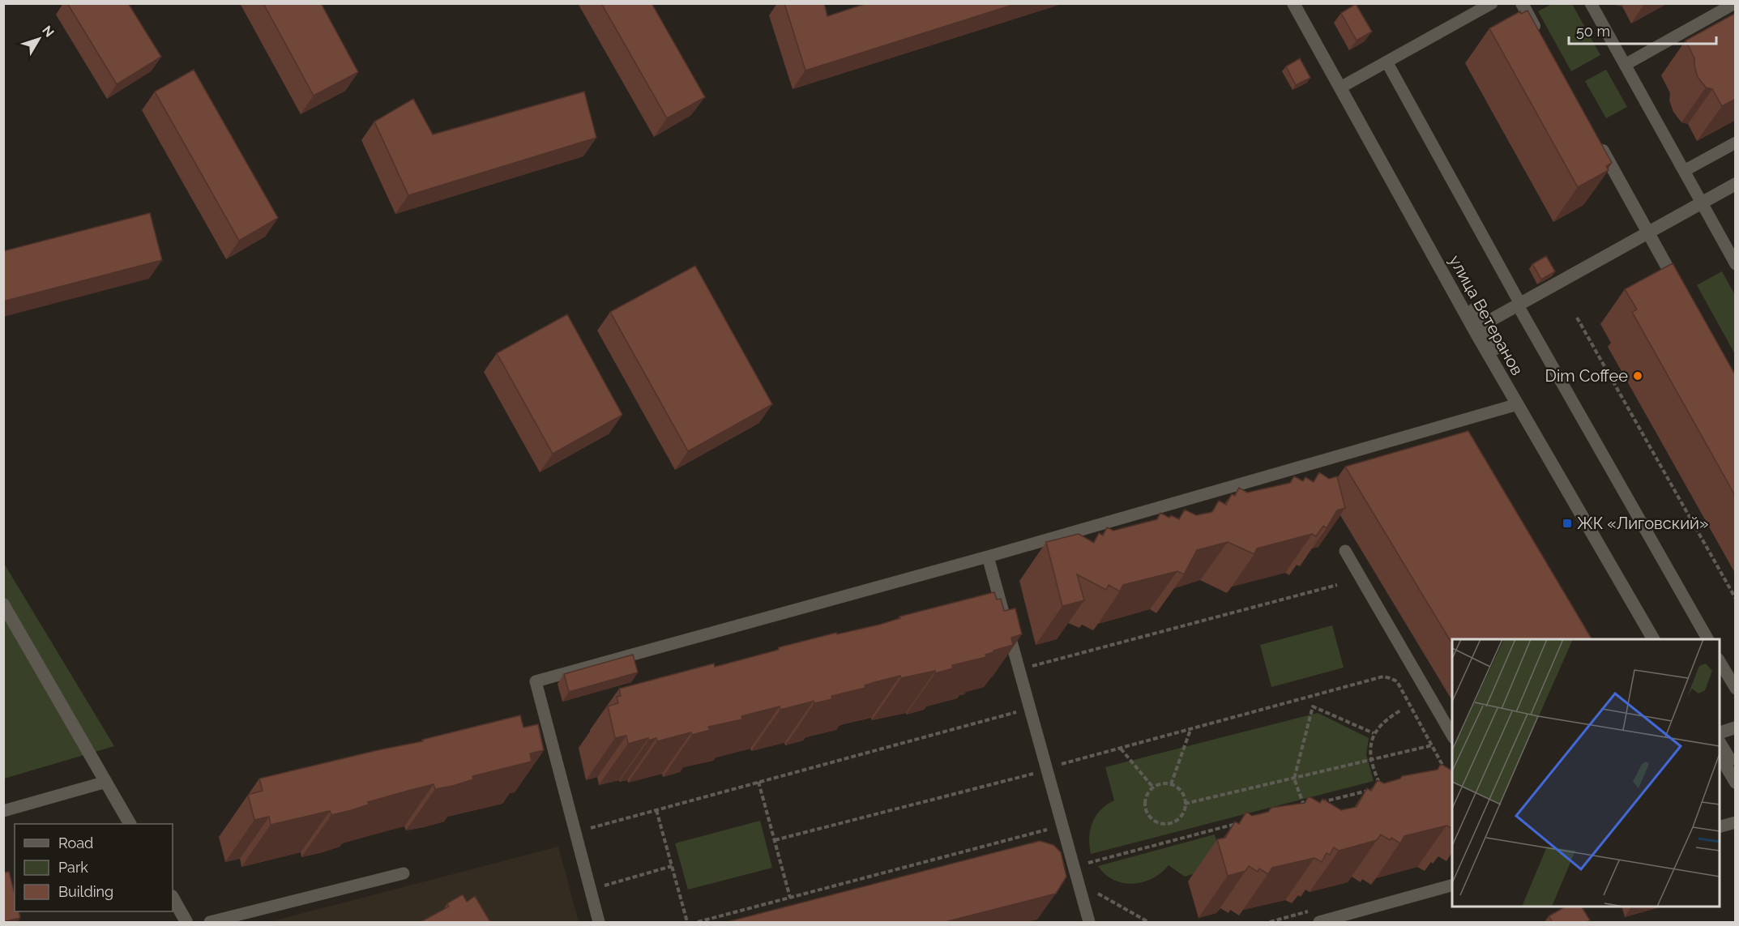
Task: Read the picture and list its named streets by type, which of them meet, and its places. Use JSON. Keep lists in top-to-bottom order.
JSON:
{
  "streets": {
    "street": ["улица Ветеранов"]
  },
  "places": {
    "other": ["Dim Coffee"],
    "transit": ["ЖК «Лиговский»"]
  },
  "legend": ["Road", "Park", "Building"],
  "scale_bar": "50 m",
  "north": "top right"
}
